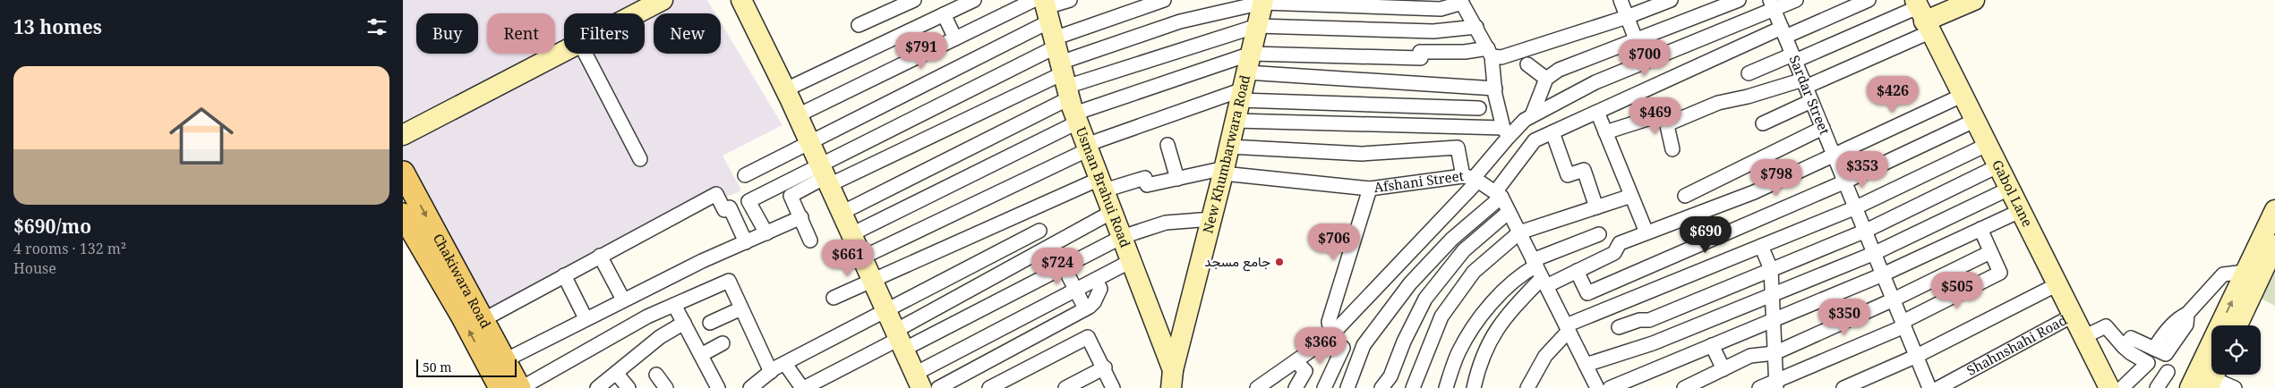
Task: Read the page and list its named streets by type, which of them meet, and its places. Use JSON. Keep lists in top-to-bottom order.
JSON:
{
  "streets": {
    "main road": ["Chakiwara Road"],
    "street": [
      "Sardar Street",
      "New Khumbarwara Road",
      "Afshani Street",
      "Usman Brahui Road",
      "Gabol Lane",
      "Shahnshahi Road"
    ]
  },
  "crossings": [
    ["New Khumbarwara Road", "Afshani Street"],
    ["New Khumbarwara Road", "Usman Brahui Road"],
    ["Afshani Street", "Usman Brahui Road"],
    ["Gabol Lane", "Shahnshahi Road"]
  ],
  "places": ["جامع مسجد"],
  "scale_bar": "50 m",
  "page": {
    "heading": "13 homes",
    "chip": [
      "Buy",
      "Rent",
      "Filters",
      "New"
    ],
    "price": [
      "$791",
      "$700",
      "$426",
      "$469",
      "$353",
      "$798",
      "$690",
      "$706",
      "$661",
      "$724",
      "$505",
      "$350",
      "$366"
    ],
    "list": [
      {
        "name": "$690/mo",
        "note": "4 rooms · 132 m² · House"
      }
    ],
    "scale": "50 m"
  }
}
